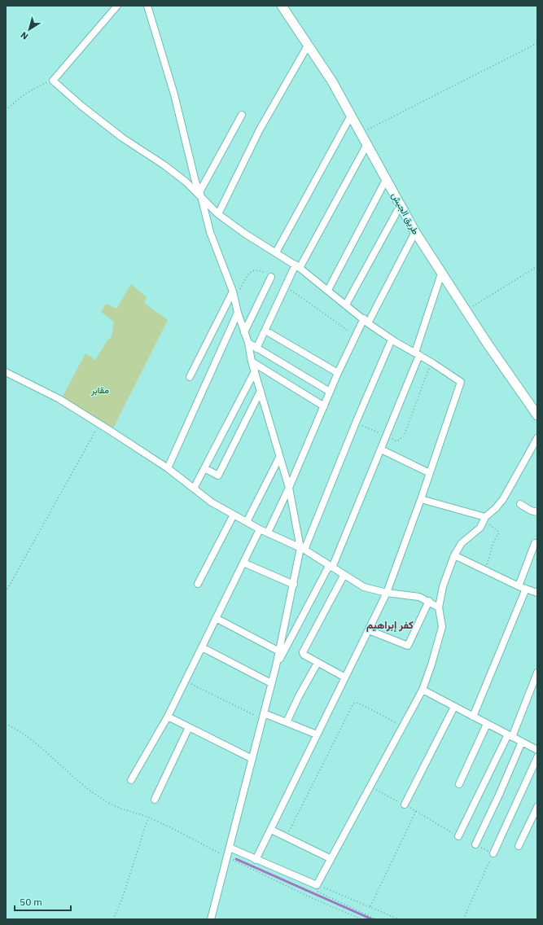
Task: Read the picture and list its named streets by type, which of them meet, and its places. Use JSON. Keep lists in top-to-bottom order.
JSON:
{
  "streets": {
    "main road": ["طريق الجيش"]
  },
  "districts": ["كفر إبراهيم"],
  "parks": ["مقابر"],
  "scale_bar": "50 m",
  "north": "bottom left"
}
